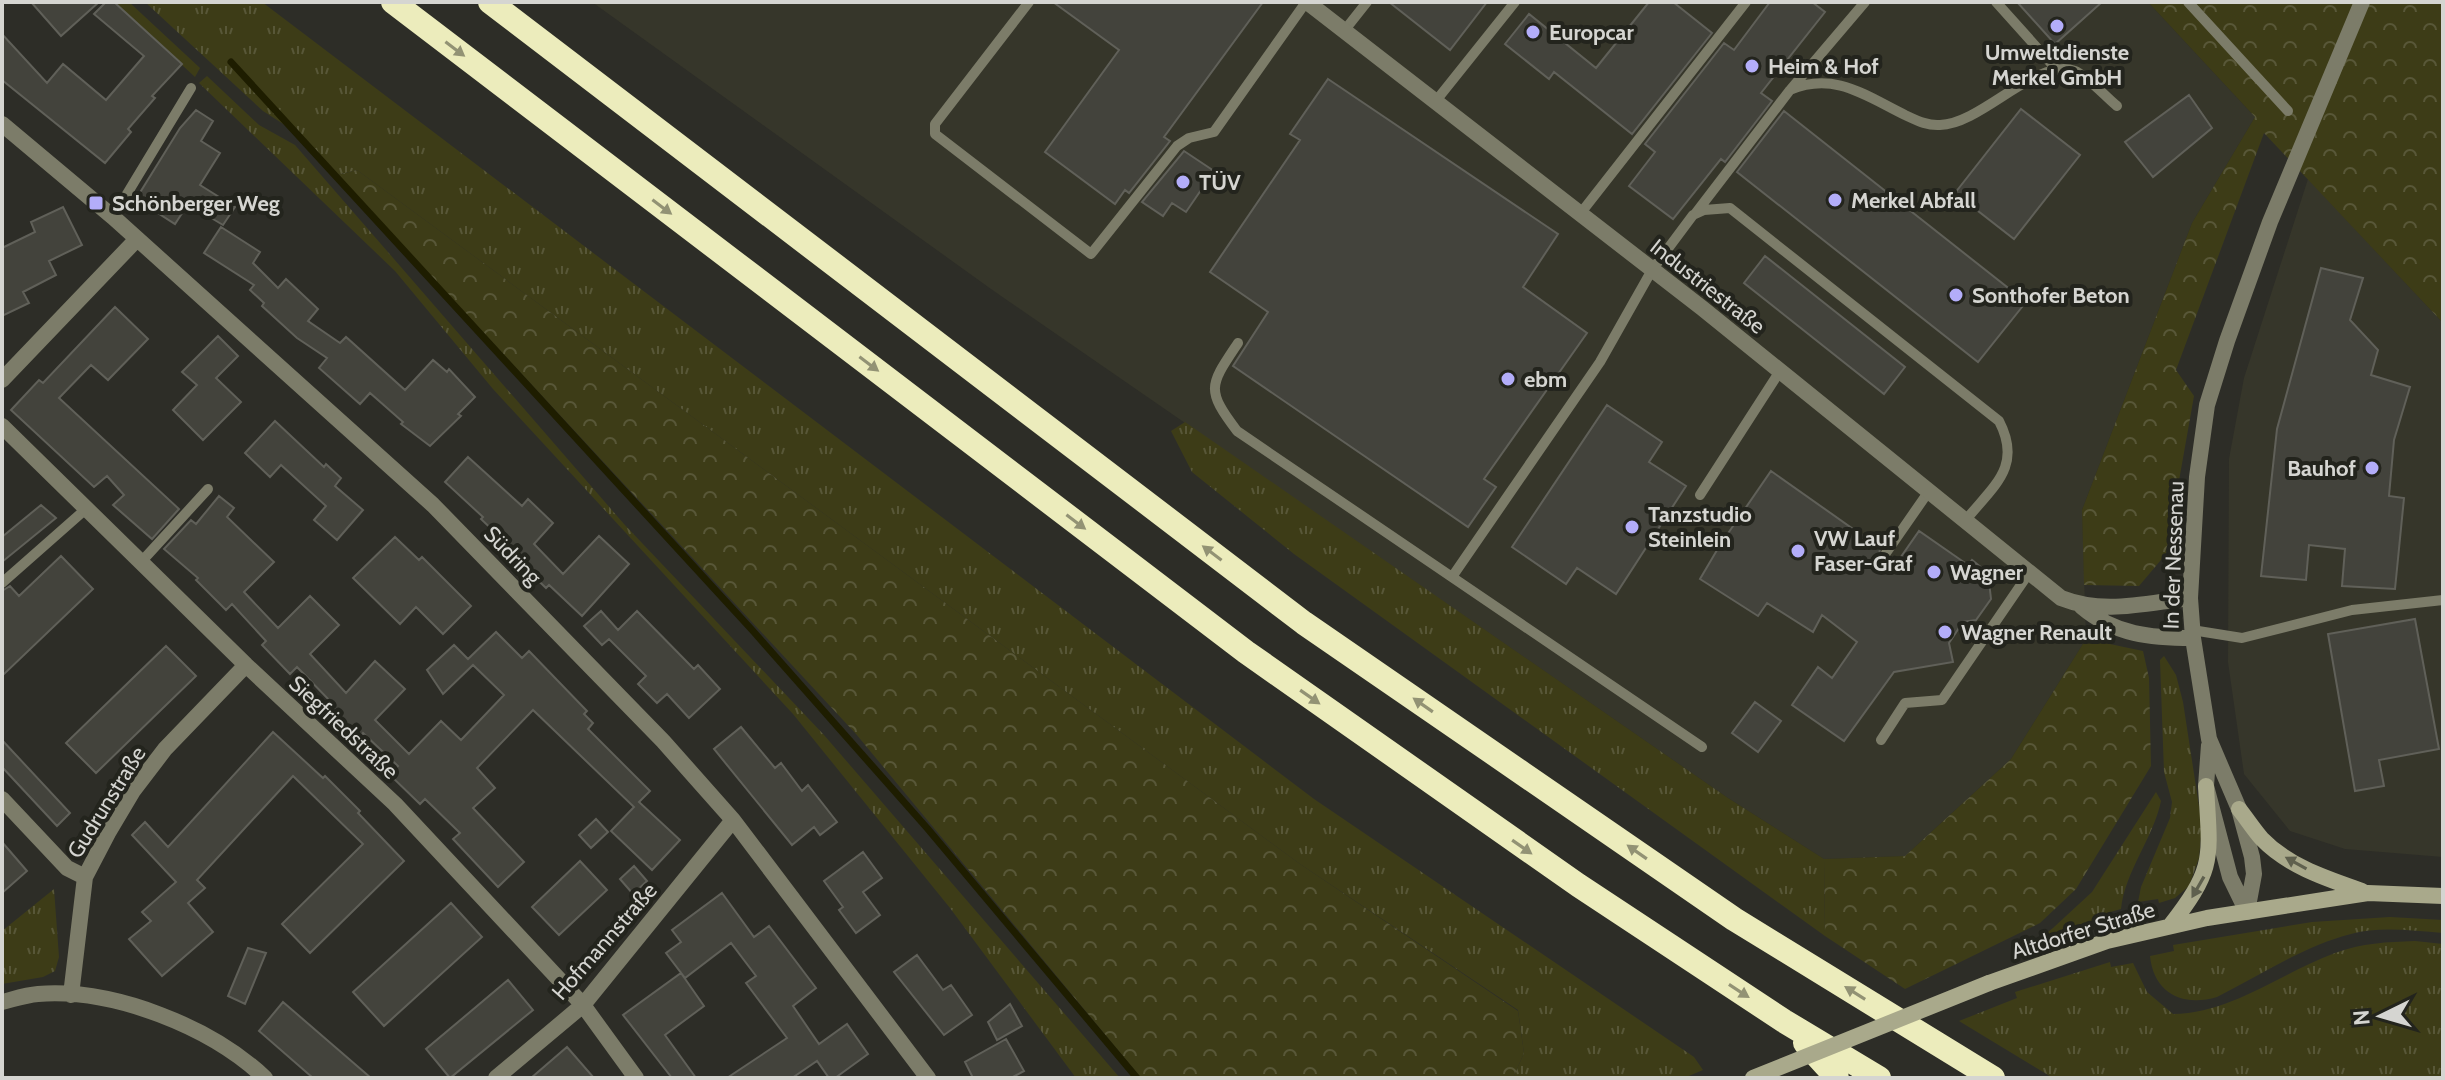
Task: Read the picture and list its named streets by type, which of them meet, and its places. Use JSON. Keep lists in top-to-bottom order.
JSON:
{
  "streets": {
    "main road": ["Altdorfer Straße"],
    "street": [
      "Industriestraße",
      "Südring",
      "In der Nessenau",
      "Siegfriedstraße",
      "Gudrunstraße",
      "Hofmannstraße"
    ]
  },
  "crossings": [
    ["Industriestraße", "In der Nessenau"],
    ["Südring", "Hofmannstraße"],
    ["In der Nessenau", "Altdorfer Straße"],
    ["Siegfriedstraße", "Gudrunstraße"],
    ["Siegfriedstraße", "Hofmannstraße"]
  ],
  "places": {
    "other": [
      "Umweltdienste Merkel GmbH",
      "Europcar",
      "Heim & Hof",
      "TÜV",
      "Merkel Abfall",
      "Sonthofer Beton",
      "ebm",
      "Bauhof",
      "Tanzstudio Steinlein",
      "VW Lauf Faser-Graf",
      "Wagner",
      "Wagner Renault"
    ],
    "transit": ["Schönberger Weg"]
  },
  "north": "left"
}
